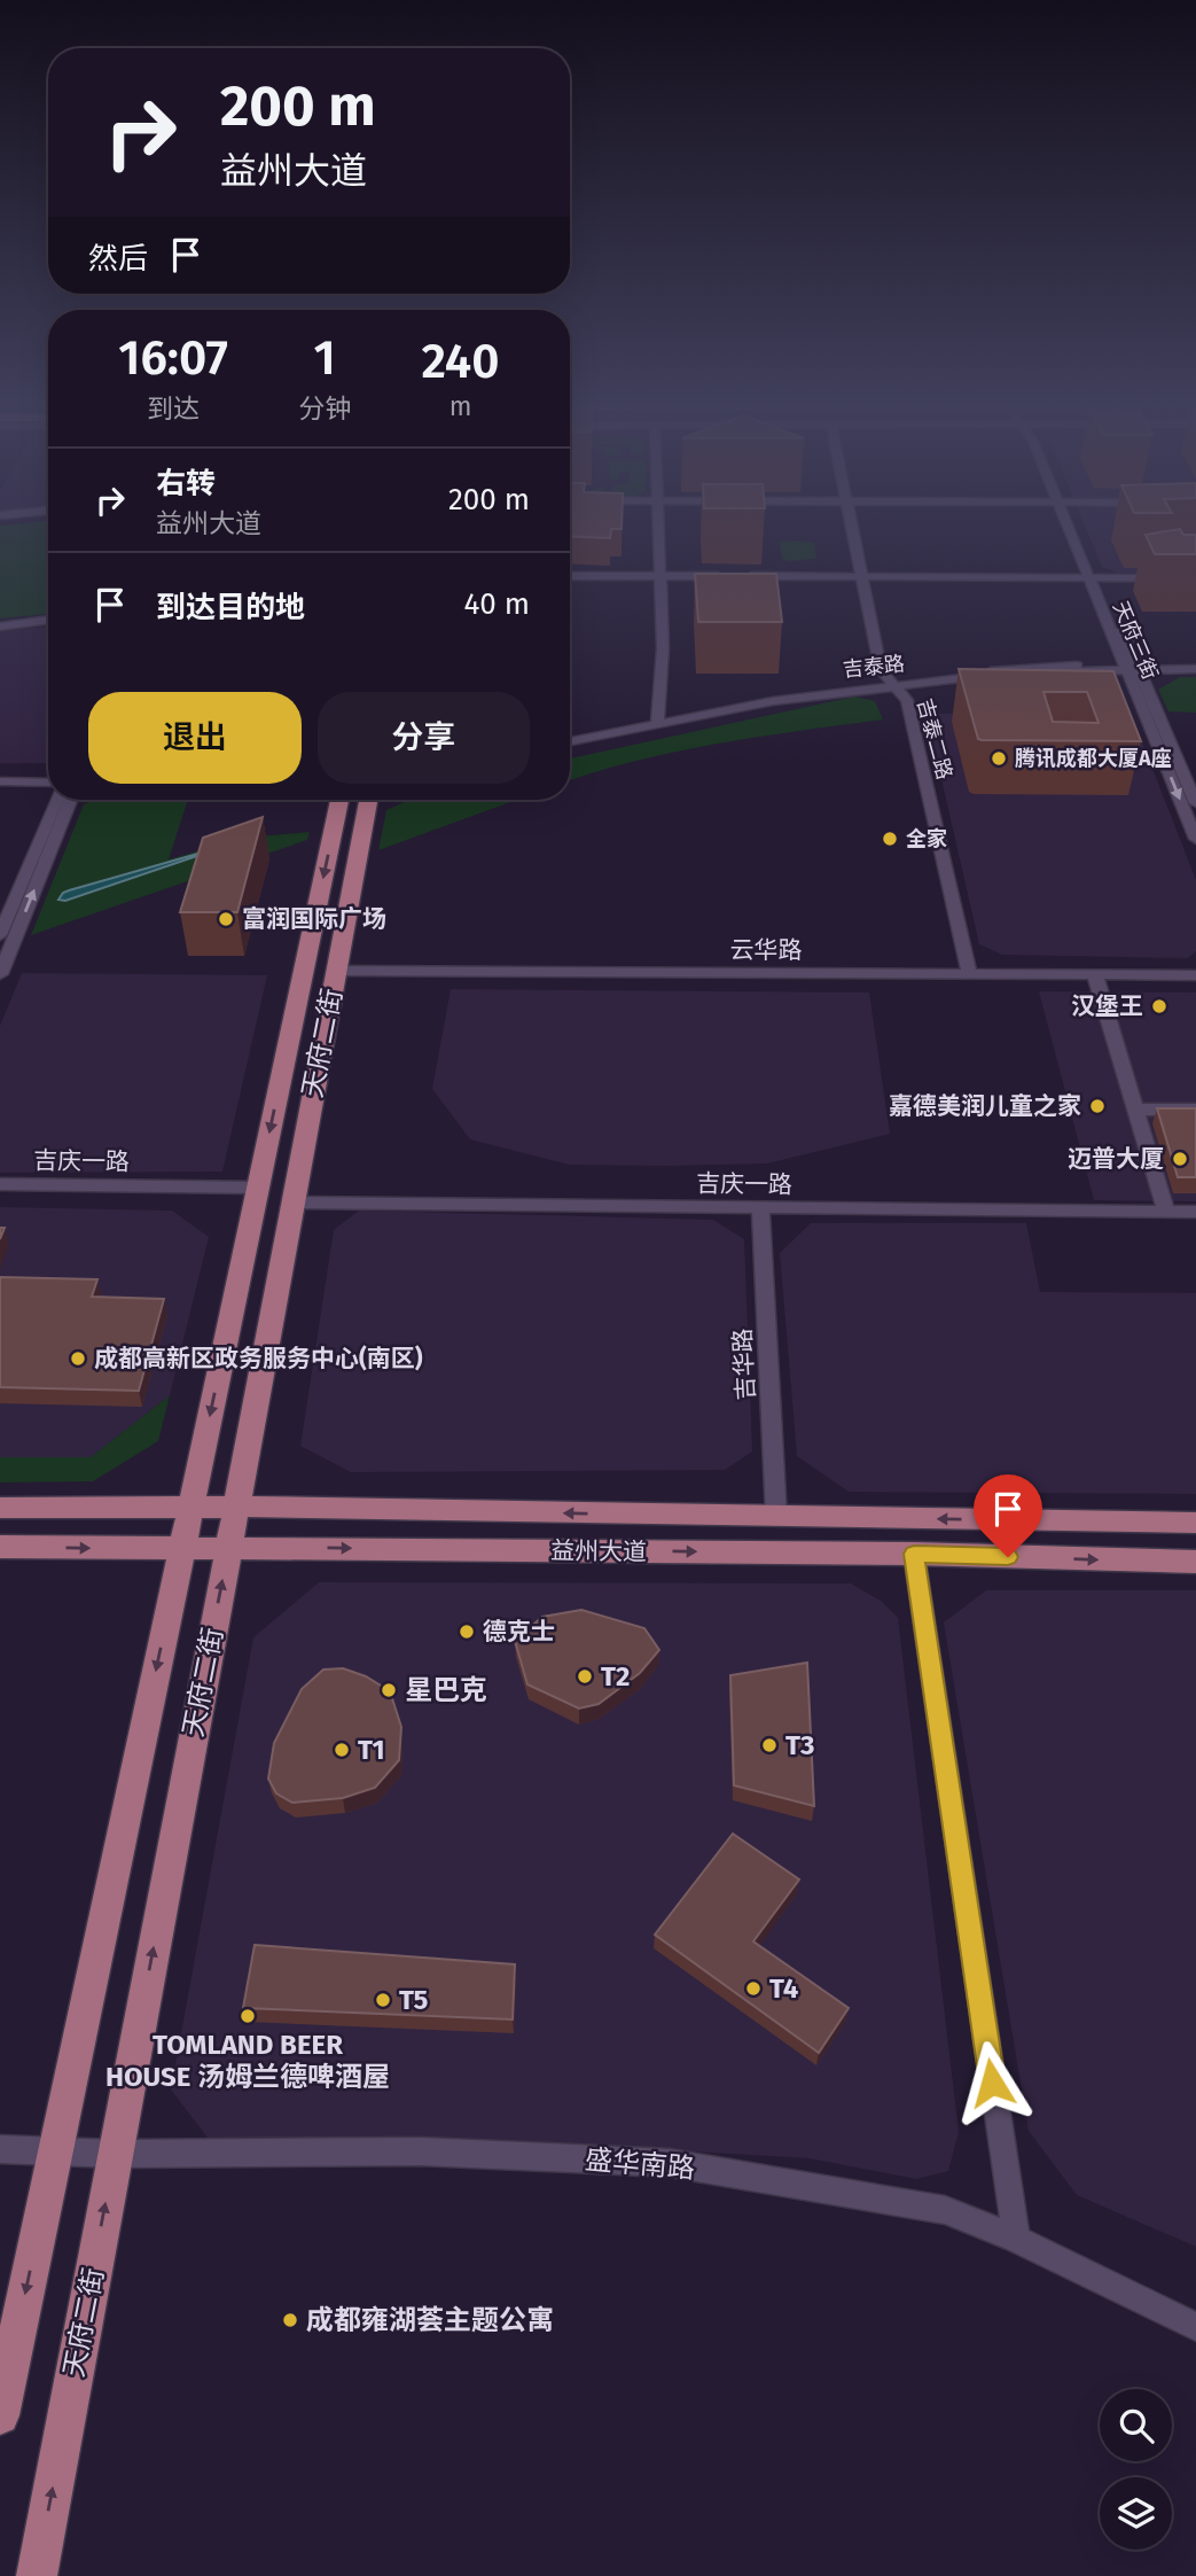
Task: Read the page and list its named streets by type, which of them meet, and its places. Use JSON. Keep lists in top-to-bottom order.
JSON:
{
  "streets": {
    "main road": ["天府二街", "益州大道"],
    "street": [
      "天府三街",
      "吉泰路",
      "吉泰二路",
      "云华路",
      "吉庆一路",
      "吉华路",
      "盛华南路"
    ]
  },
  "crossings": [
    ["天府三街", "吉泰路"],
    ["吉泰路", "吉泰二路"],
    ["吉泰二路", "云华路"],
    ["云华路", "天府二街"],
    ["天府二街", "吉庆一路"],
    ["天府二街", "益州大道"],
    ["天府二街", "盛华南路"],
    ["吉庆一路", "吉华路"],
    ["吉华路", "益州大道"]
  ],
  "places": [
    "腾讯成都大厦A座",
    "全家",
    "富润国际广场",
    "汉堡王",
    "嘉德美润儿童之家",
    "迈普大厦",
    "成都高新区政务服务中心(南区)",
    "德克士",
    "T2",
    "星巴克",
    "T3",
    "T1",
    "T4",
    "T5",
    "TOMLAND BEER HOUSE 汤姆兰德啤酒屋",
    "成都雍湖荟主题公寓"
  ],
  "page": {
    "turn": ["200 m", "益州大道"],
    "then": "然后",
    "eta": [
      "16:07",
      "到达",
      "1",
      "分钟",
      "240",
      "m"
    ],
    "list": [
      {
        "name": "右转",
        "note": "益州大道",
        "value": "200 m"
      },
      {
        "name": "到达目的地",
        "value": "40 m"
      }
    ],
    "buttons": ["退出", "分享"]
  }
}
